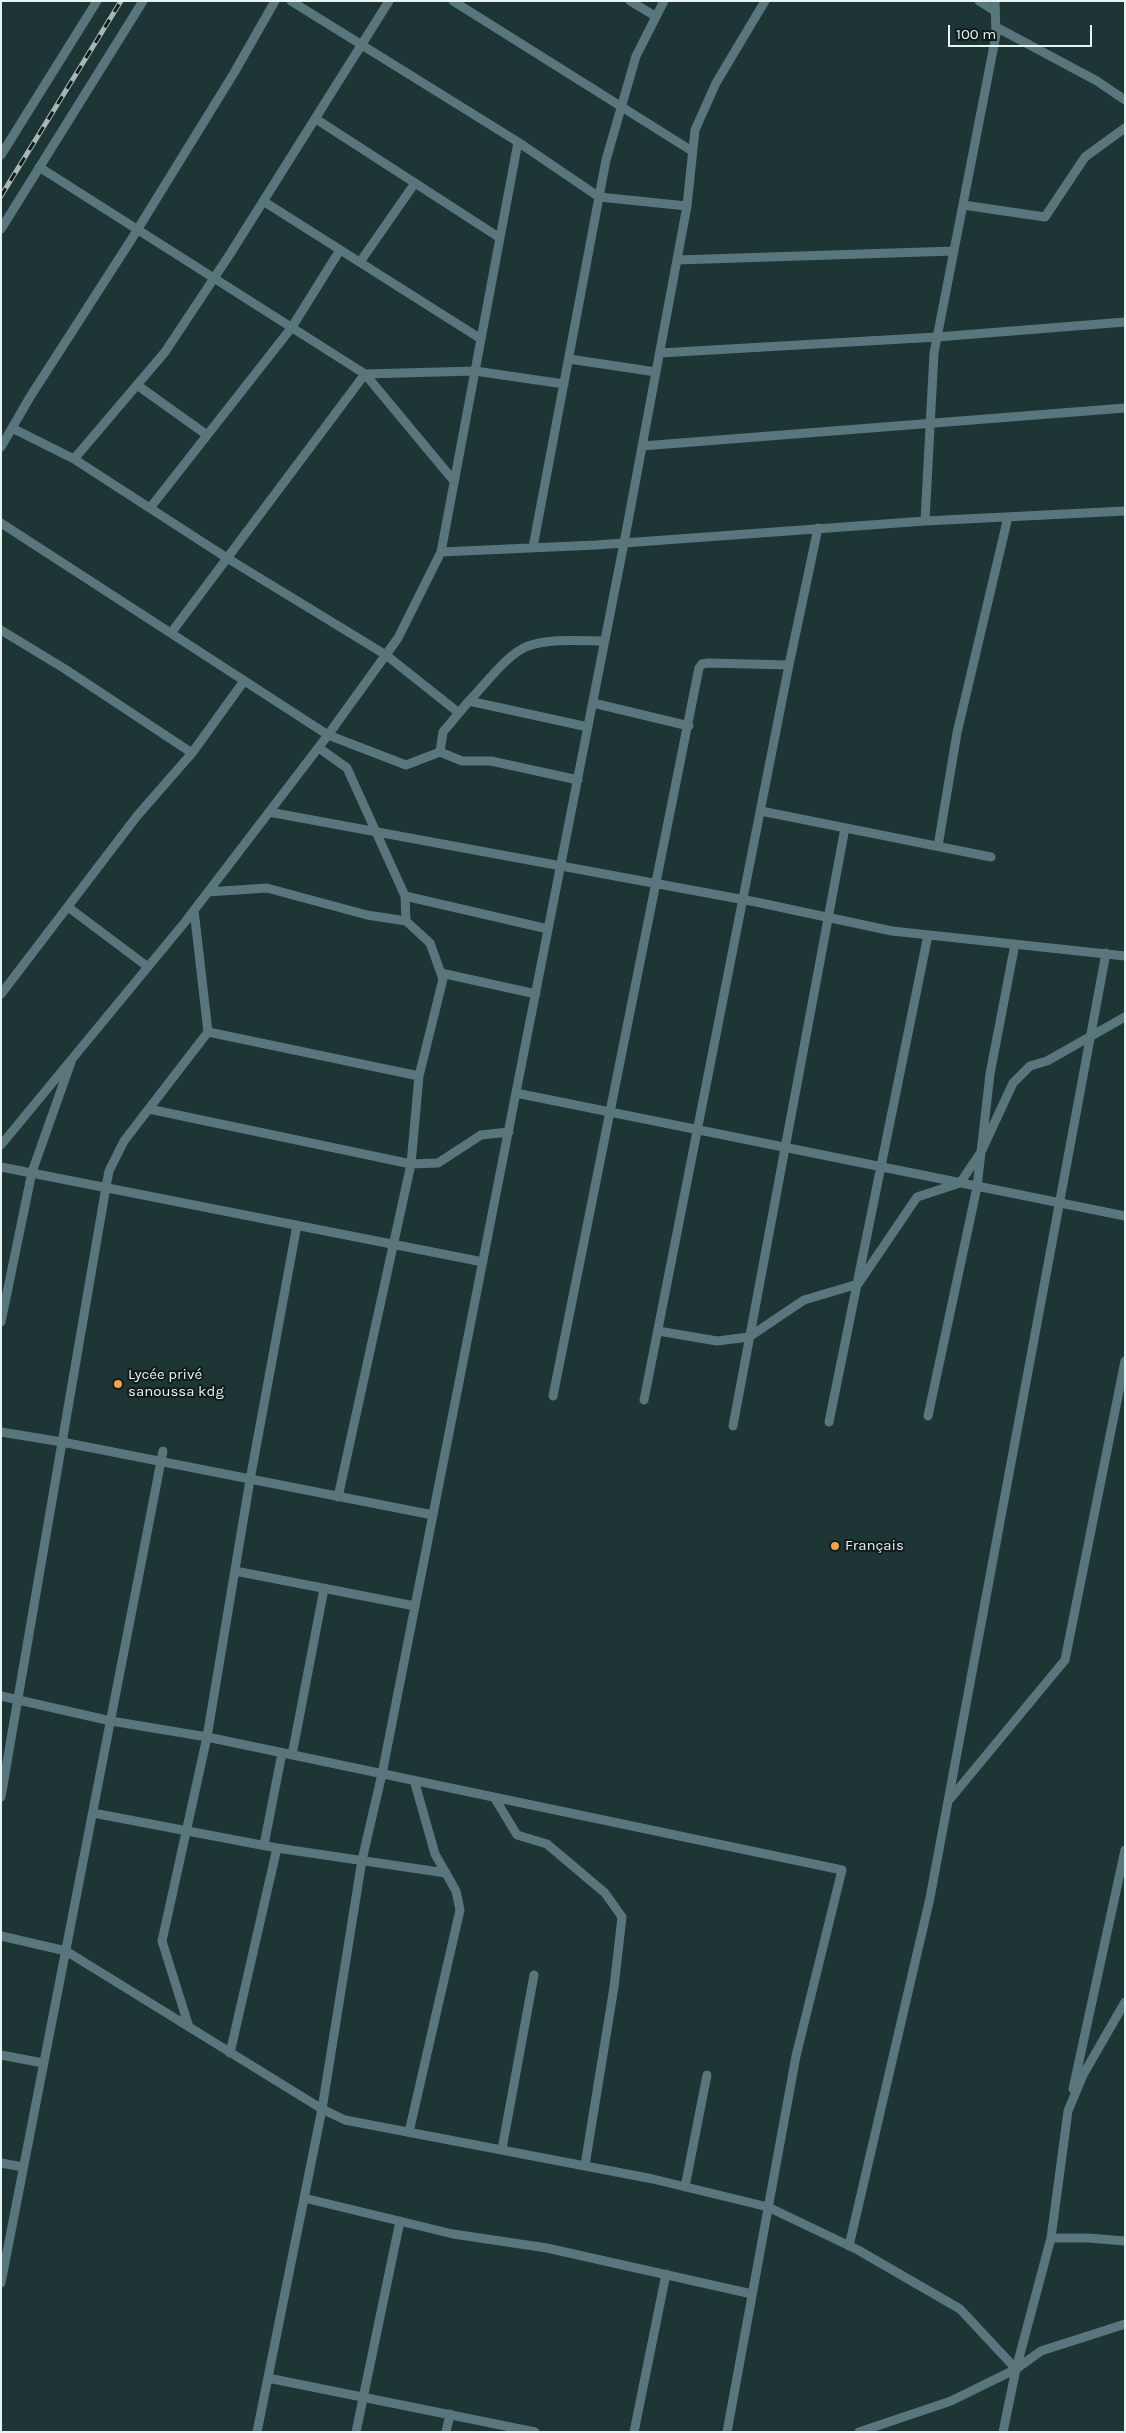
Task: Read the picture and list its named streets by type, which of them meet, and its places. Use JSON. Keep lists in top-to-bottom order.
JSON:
{
  "places": ["Lycée privé sanoussa kdg", "Français"],
  "scale_bar": "100 m"
}
